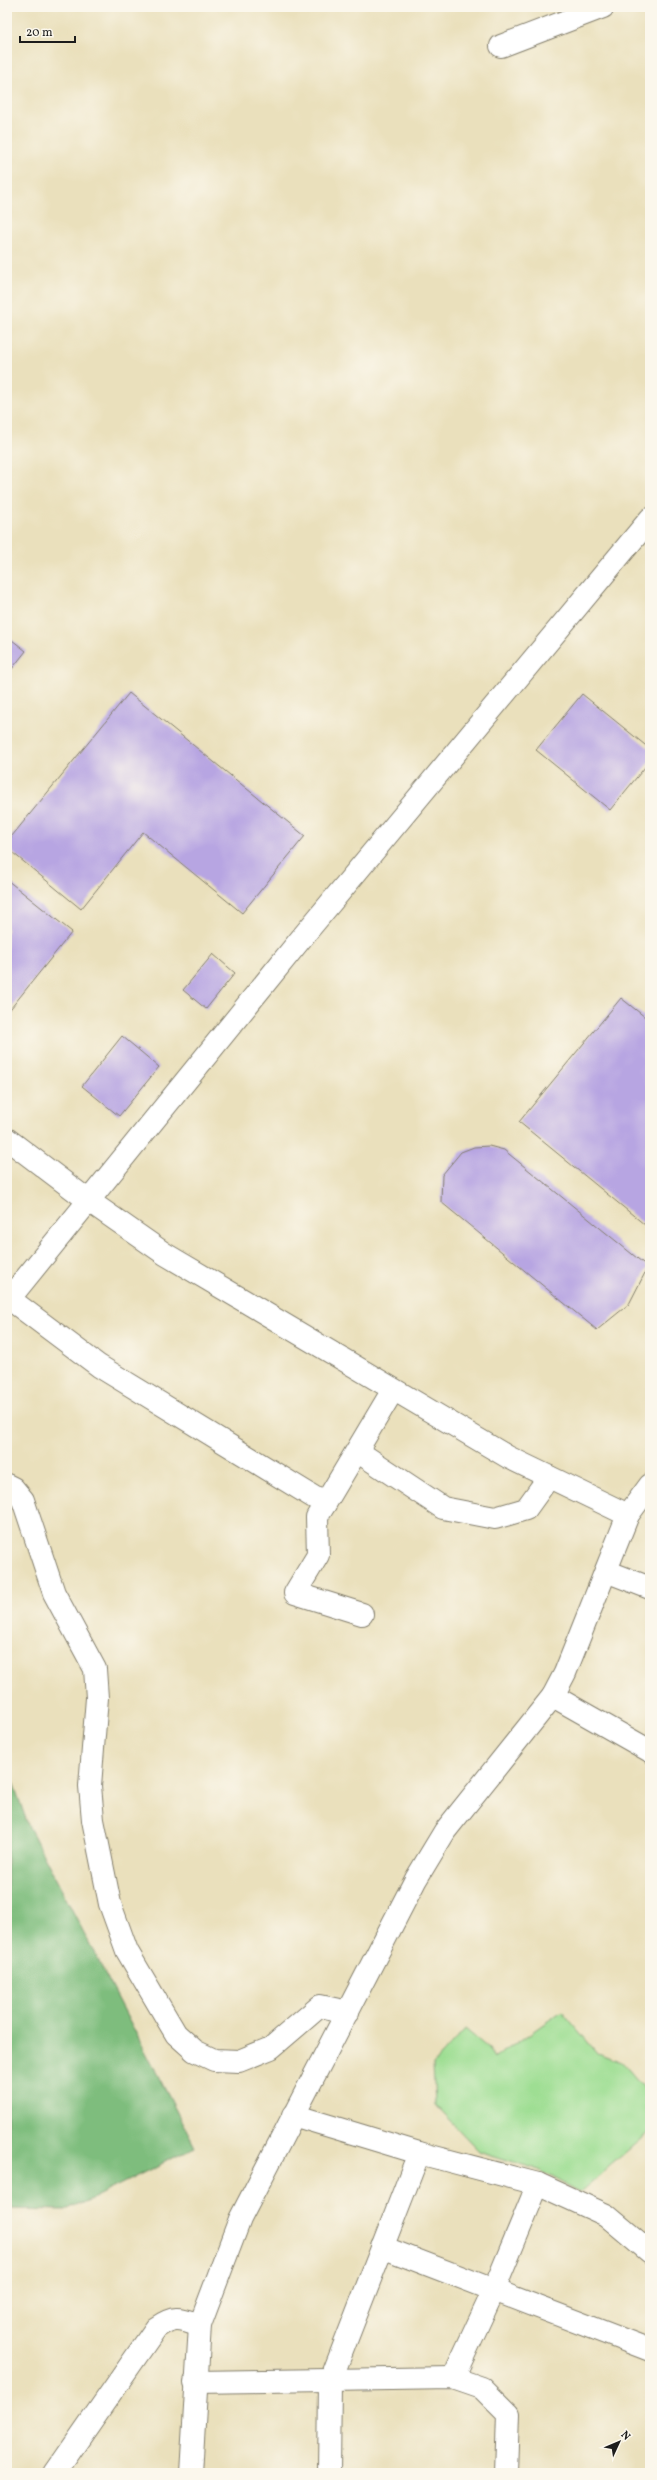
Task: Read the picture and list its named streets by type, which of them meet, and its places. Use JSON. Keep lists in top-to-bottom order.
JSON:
{
  "scale_bar": "20 m",
  "north": "top right"
}
